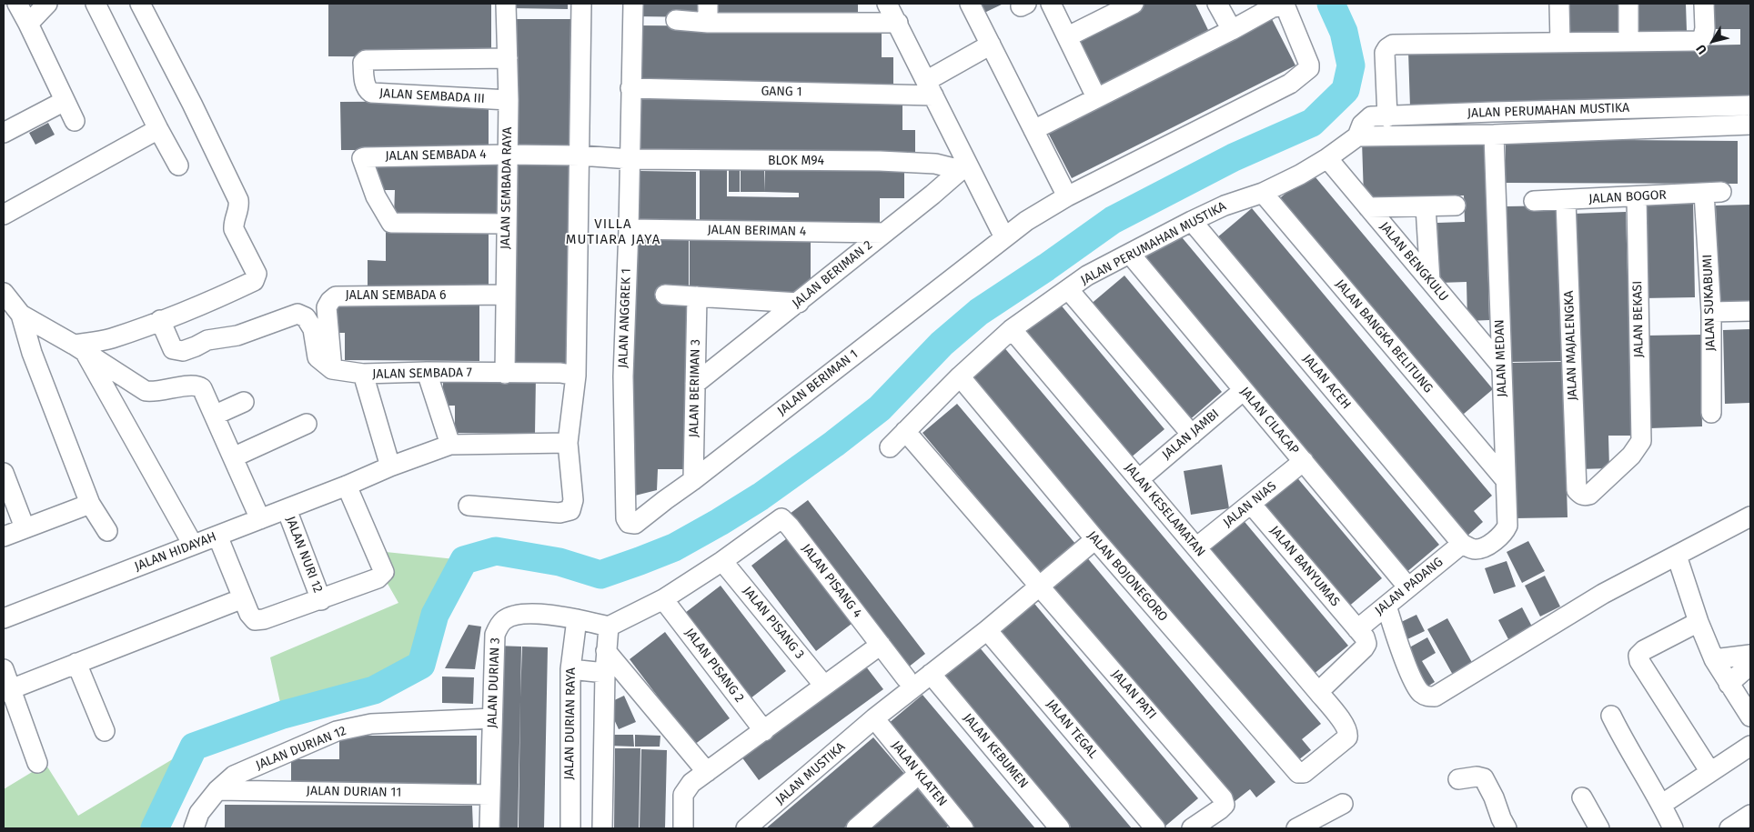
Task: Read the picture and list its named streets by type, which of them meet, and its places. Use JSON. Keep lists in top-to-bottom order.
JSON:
{
  "streets": {
    "street": [
      "GANG 1",
      "JALAN SEMBADA III",
      "JALAN PERUMAHAN MUSTIKA",
      "JALAN SEMBADA 4",
      "BLOK M94",
      "JALAN SEMBADA RAYA",
      "JALAN BOGOR",
      "JALAN BERIMAN 4",
      "JALAN BENGKULU",
      "JALAN BERIMAN 2",
      "JALAN SEMBADA 6",
      "JALAN SUKABUMI",
      "JALAN ANGGREK 1",
      "JALAN BEKASI",
      "JALAN BANGKA BELITUNG",
      "JALAN MAJALENGKA",
      "JALAN MEDAN",
      "JALAN SEMBADA 7",
      "JALAN ACEH",
      "JALAN BERIMAN 1",
      "JALAN BERIMAN 3",
      "JALAN CILACAP",
      "JALAN JAMBI",
      "JALAN NIAS",
      "JALAN KESELAMATAN",
      "JALAN HIDAYAH",
      "JALAN NURI 12",
      "JALAN BANYUMAS",
      "JALAN BOJONEGORO",
      "JALAN PISANG 4",
      "JALAN PADANG",
      "JALAN PISANG 3",
      "JALAN PISANG 2",
      "JALAN DURIAN 3",
      "JALAN PATI",
      "JALAN DURIAN RAYA",
      "JALAN TEGAL",
      "JALAN DURIAN 12",
      "JALAN KEBUMEN",
      "JALAN MUSTIKA",
      "JALAN KLATEN",
      "JALAN DURIAN 11"
    ]
  },
  "crossings": [
    ["GANG 1", "JALAN ANGGREK 1"],
    ["JALAN SEMBADA III", "JALAN SEMBADA RAYA"],
    ["JALAN PERUMAHAN MUSTIKA", "JALAN BENGKULU"],
    ["JALAN PERUMAHAN MUSTIKA", "JALAN BANGKA BELITUNG"],
    ["JALAN PERUMAHAN MUSTIKA", "JALAN MEDAN"],
    ["JALAN PERUMAHAN MUSTIKA", "JALAN ACEH"],
    ["JALAN PERUMAHAN MUSTIKA", "JALAN CILACAP"],
    ["JALAN PERUMAHAN MUSTIKA", "JALAN KESELAMATAN"],
    ["JALAN PERUMAHAN MUSTIKA", "JALAN BOJONEGORO"],
    ["JALAN SEMBADA 4", "BLOK M94"],
    ["JALAN SEMBADA 4", "JALAN SEMBADA RAYA"],
    ["BLOK M94", "JALAN BERIMAN 2"],
    ["BLOK M94", "JALAN ANGGREK 1"],
    ["JALAN SEMBADA RAYA", "JALAN SEMBADA 6"],
    ["JALAN SEMBADA RAYA", "JALAN SEMBADA 7"],
    ["JALAN BOGOR", "JALAN SUKABUMI"],
    ["JALAN BOGOR", "JALAN BEKASI"],
    ["JALAN BOGOR", "JALAN MAJALENGKA"],
    ["JALAN BERIMAN 4", "JALAN BERIMAN 2"],
    ["JALAN BERIMAN 4", "JALAN ANGGREK 1"],
    ["JALAN BENGKULU", "JALAN MEDAN"],
    ["JALAN BERIMAN 2", "JALAN BERIMAN 3"],
    ["JALAN SEMBADA 6", "JALAN SEMBADA 7"],
    ["JALAN ANGGREK 1", "JALAN BERIMAN 1"],
    ["JALAN BEKASI", "JALAN MAJALENGKA"],
    ["JALAN BANGKA BELITUNG", "JALAN MEDAN"],
    ["JALAN MEDAN", "JALAN ACEH"],
    ["JALAN MEDAN", "JALAN PADANG"],
    ["JALAN ACEH", "JALAN PADANG"],
    ["JALAN BERIMAN 1", "JALAN BERIMAN 3"],
    ["JALAN CILACAP", "JALAN JAMBI"],
    ["JALAN CILACAP", "JALAN NIAS"],
    ["JALAN CILACAP", "JALAN PADANG"],
    ["JALAN JAMBI", "JALAN KESELAMATAN"],
    ["JALAN NIAS", "JALAN KESELAMATAN"],
    ["JALAN NIAS", "JALAN BANYUMAS"],
    ["JALAN KESELAMATAN", "JALAN BOJONEGORO"],
    ["JALAN HIDAYAH", "JALAN NURI 12"],
    ["JALAN BANYUMAS", "JALAN PADANG"],
    ["JALAN BOJONEGORO", "JALAN MUSTIKA"],
    ["JALAN PISANG 4", "JALAN PISANG 3"],
    ["JALAN DURIAN 3", "JALAN DURIAN RAYA"],
    ["JALAN DURIAN 3", "JALAN DURIAN 12"],
    ["JALAN DURIAN 3", "JALAN DURIAN 11"],
    ["JALAN PATI", "JALAN MUSTIKA"],
    ["JALAN TEGAL", "JALAN MUSTIKA"],
    ["JALAN DURIAN 12", "JALAN DURIAN 11"],
    ["JALAN KEBUMEN", "JALAN MUSTIKA"],
    ["JALAN MUSTIKA", "JALAN KLATEN"]
  ],
  "districts": ["VILLA MUTIARA JAYA"],
  "north": "bottom left"
}
